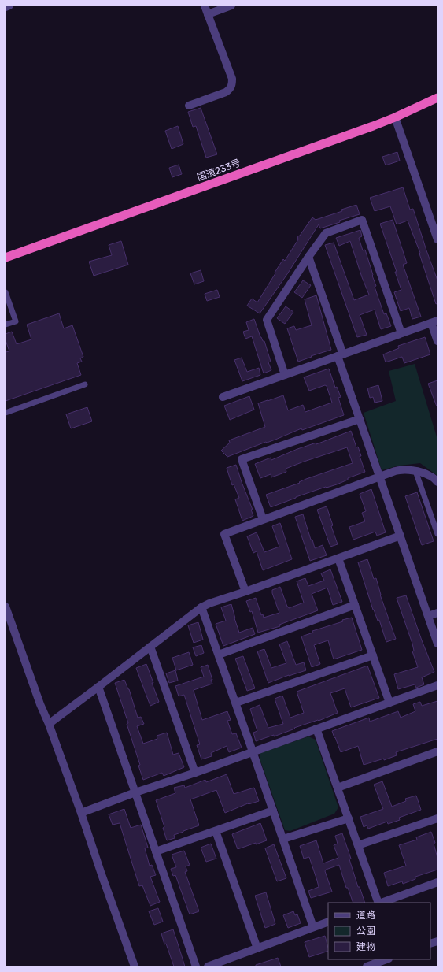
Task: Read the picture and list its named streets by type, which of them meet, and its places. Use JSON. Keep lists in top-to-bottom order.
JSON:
{
  "streets": {
    "highway": ["国道233号"]
  },
  "legend": ["道路", "公園", "建物"]
}
